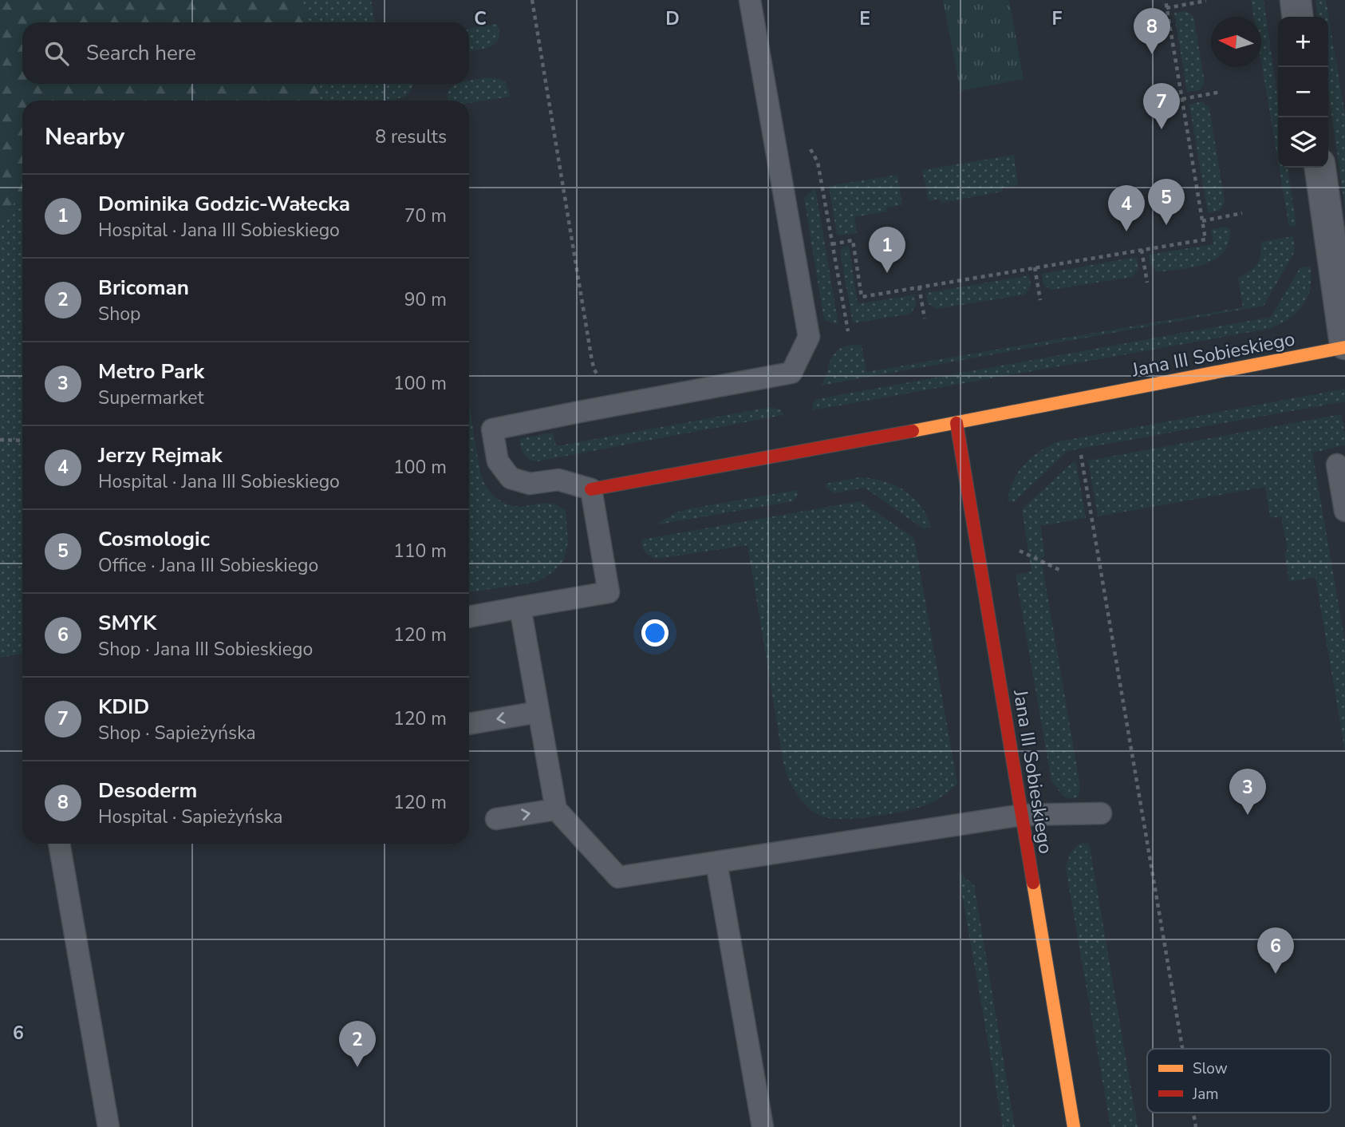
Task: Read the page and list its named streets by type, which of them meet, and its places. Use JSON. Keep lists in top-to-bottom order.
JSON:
{
  "streets": {
    "street": ["Jana III Sobieskiego"]
  },
  "legend": ["Slow", "Jam"],
  "north": "left",
  "page": {
    "pins": [
      "8",
      "7",
      "5",
      "4",
      "1",
      "3",
      "6",
      "2"
    ],
    "map_buttons": ["+", "−"],
    "search": "Search here",
    "heading": ["Nearby", "8 results"],
    "list": [
      {
        "mark": "1",
        "name": "Dominika Godzic-Wałecka",
        "note": "Hospital · Jana III Sobieskiego",
        "value": "70 m"
      },
      {
        "mark": "2",
        "name": "Bricoman",
        "note": "Shop",
        "value": "90 m"
      },
      {
        "mark": "3",
        "name": "Metro Park",
        "note": "Supermarket",
        "value": "100 m"
      },
      {
        "mark": "4",
        "name": "Jerzy Rejmak",
        "note": "Hospital · Jana III Sobieskiego",
        "value": "100 m"
      },
      {
        "mark": "5",
        "name": "Cosmologic",
        "note": "Office · Jana III Sobieskiego",
        "value": "110 m"
      },
      {
        "mark": "6",
        "name": "SMYK",
        "note": "Shop · Jana III Sobieskiego",
        "value": "120 m"
      },
      {
        "mark": "7",
        "name": "KDID",
        "note": "Shop · Sapieżyńska",
        "value": "120 m"
      },
      {
        "mark": "8",
        "name": "Desoderm",
        "note": "Hospital · Sapieżyńska",
        "value": "120 m"
      }
    ]
  },
  "grid": {
    "columns": [
      "C",
      "D",
      "E",
      "F"
    ],
    "rows": ["6"]
  }
}
